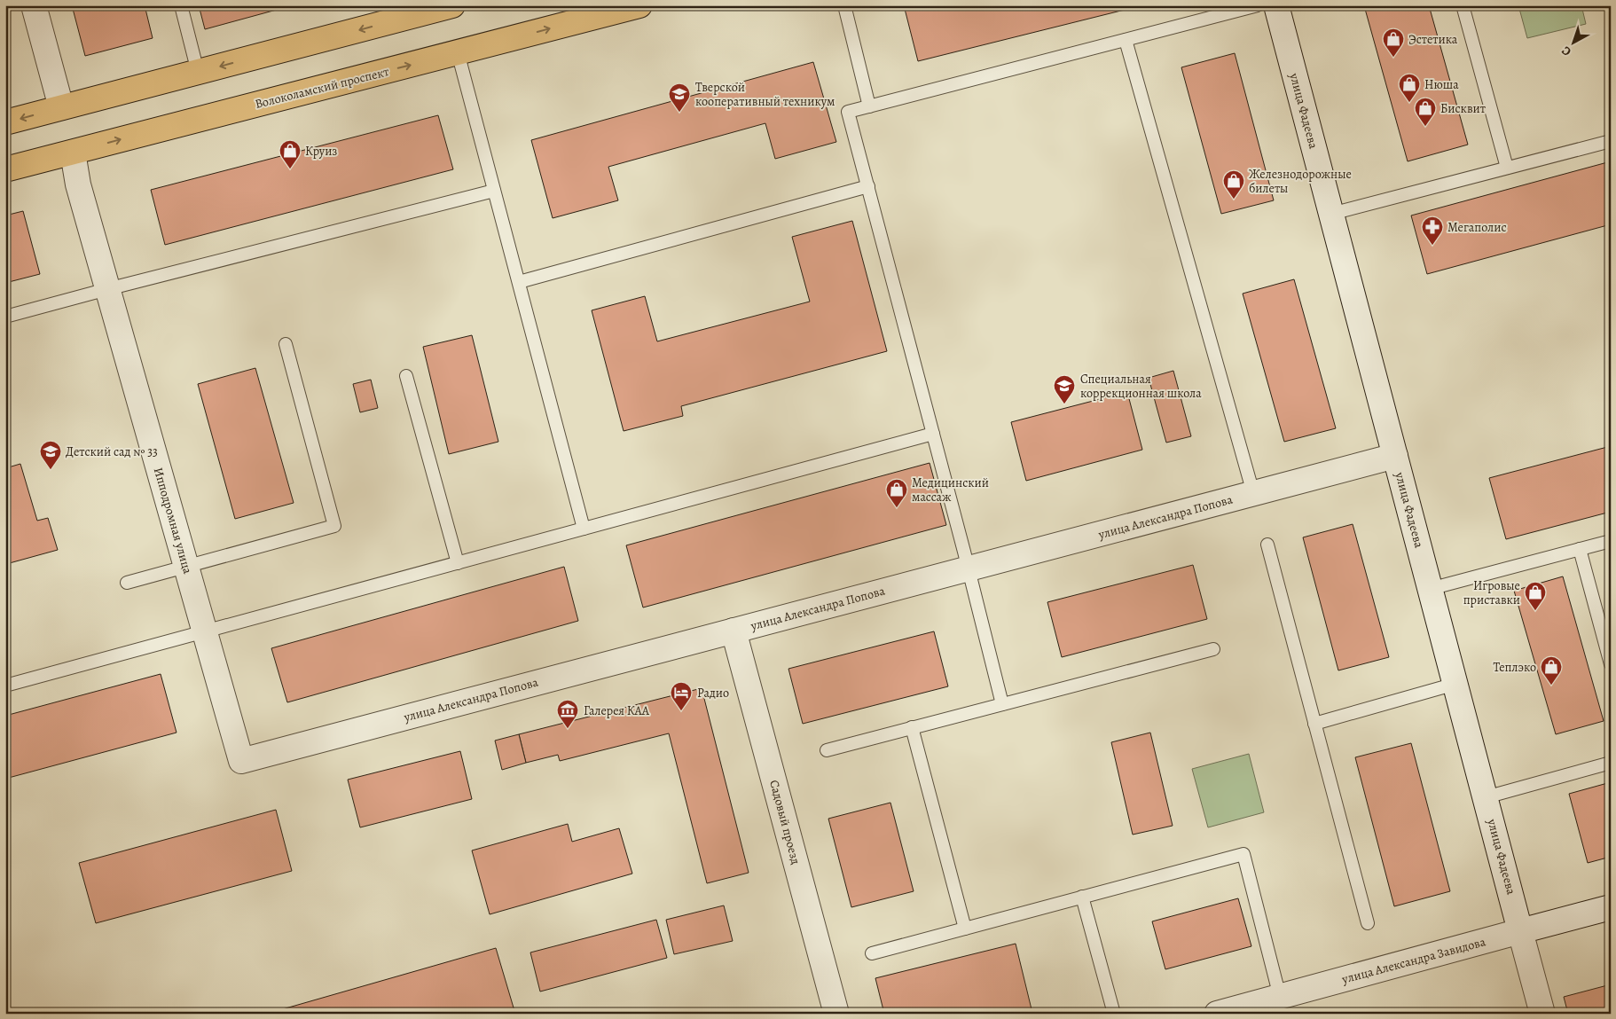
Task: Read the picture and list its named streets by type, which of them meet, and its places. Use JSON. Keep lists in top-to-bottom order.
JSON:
{
  "streets": {
    "main road": ["Волоколамский проспект"],
    "street": [
      "улица Фадеева",
      "улица Александра Попова",
      "Ипподромная улица",
      "Садовый проезд",
      "улица Александра Завидова"
    ]
  },
  "crossings": [
    ["Волоколамский проспект", "Ипподромная улица"],
    ["улица Фадеева", "улица Александра Попова"],
    ["улица Фадеева", "улица Александра Завидова"],
    ["улица Александра Попова", "Ипподромная улица"],
    ["улица Александра Попова", "Садовый проезд"]
  ],
  "places": {
    "shop": [
      "Эстетика",
      "Нюша",
      "Бисквит",
      "Круиз",
      "Железнодорожные билеты",
      "Медицинский массаж",
      "Игровые приставки",
      "Теплэко"
    ],
    "school or university": ["Тверской кооперативный техникум", "Специальная коррекционная школа", "Детский сад № 33"],
    "pharmacy": ["Мегаполис"],
    "hotel": ["Радио"],
    "museum": ["Галерея КАА"]
  },
  "north": "bottom left"
}
